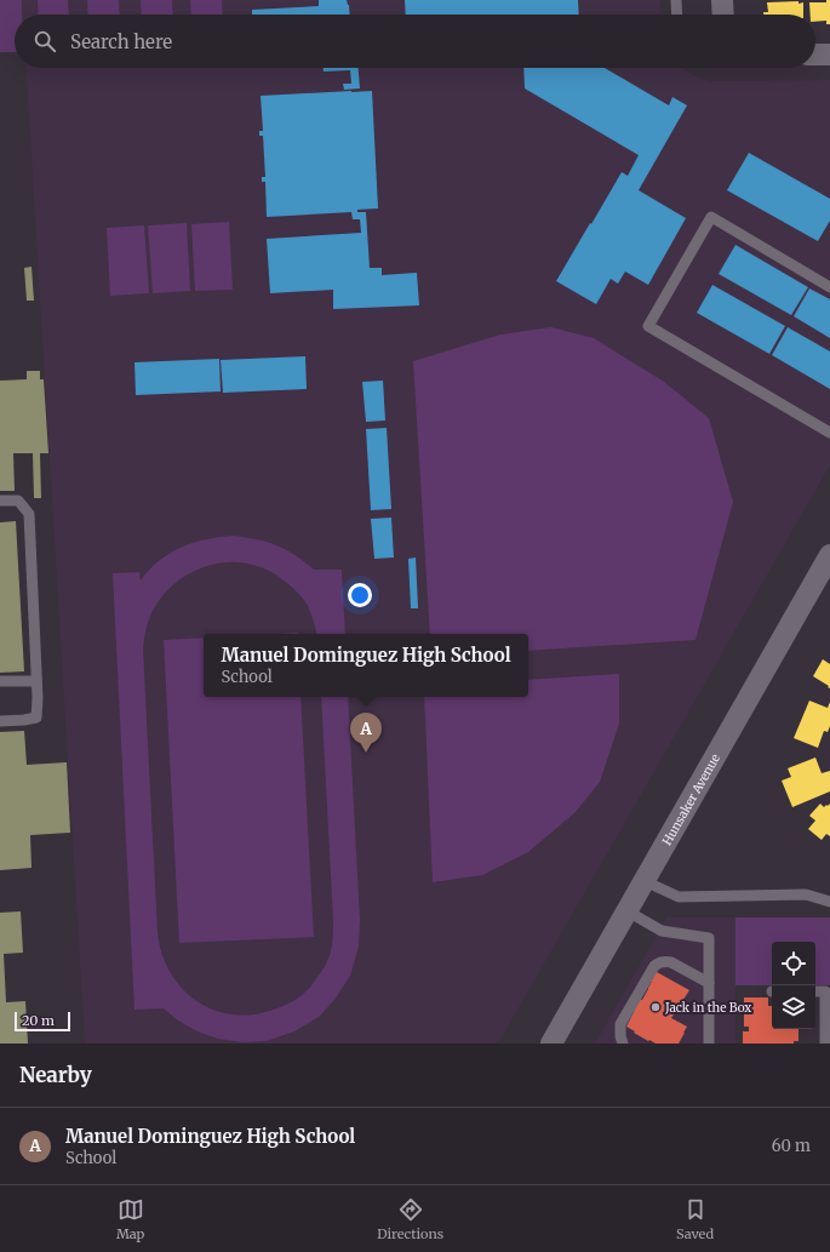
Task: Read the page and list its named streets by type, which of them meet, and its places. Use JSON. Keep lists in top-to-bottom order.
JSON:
{
  "streets": {
    "street": ["Hunsaker Avenue"]
  },
  "places": ["Jack in the Box"],
  "scale_bar": "20 m",
  "page": {
    "search": "Search here",
    "popup": ["Manuel Dominguez High School", "School"],
    "pins": "A",
    "scale": "20 m",
    "heading": "Nearby",
    "list": [
      {
        "mark": "A",
        "name": "Manuel Dominguez High School",
        "note": "School",
        "value": "60 m"
      }
    ],
    "nav": ["Map", "Directions", "Saved"]
  }
}
